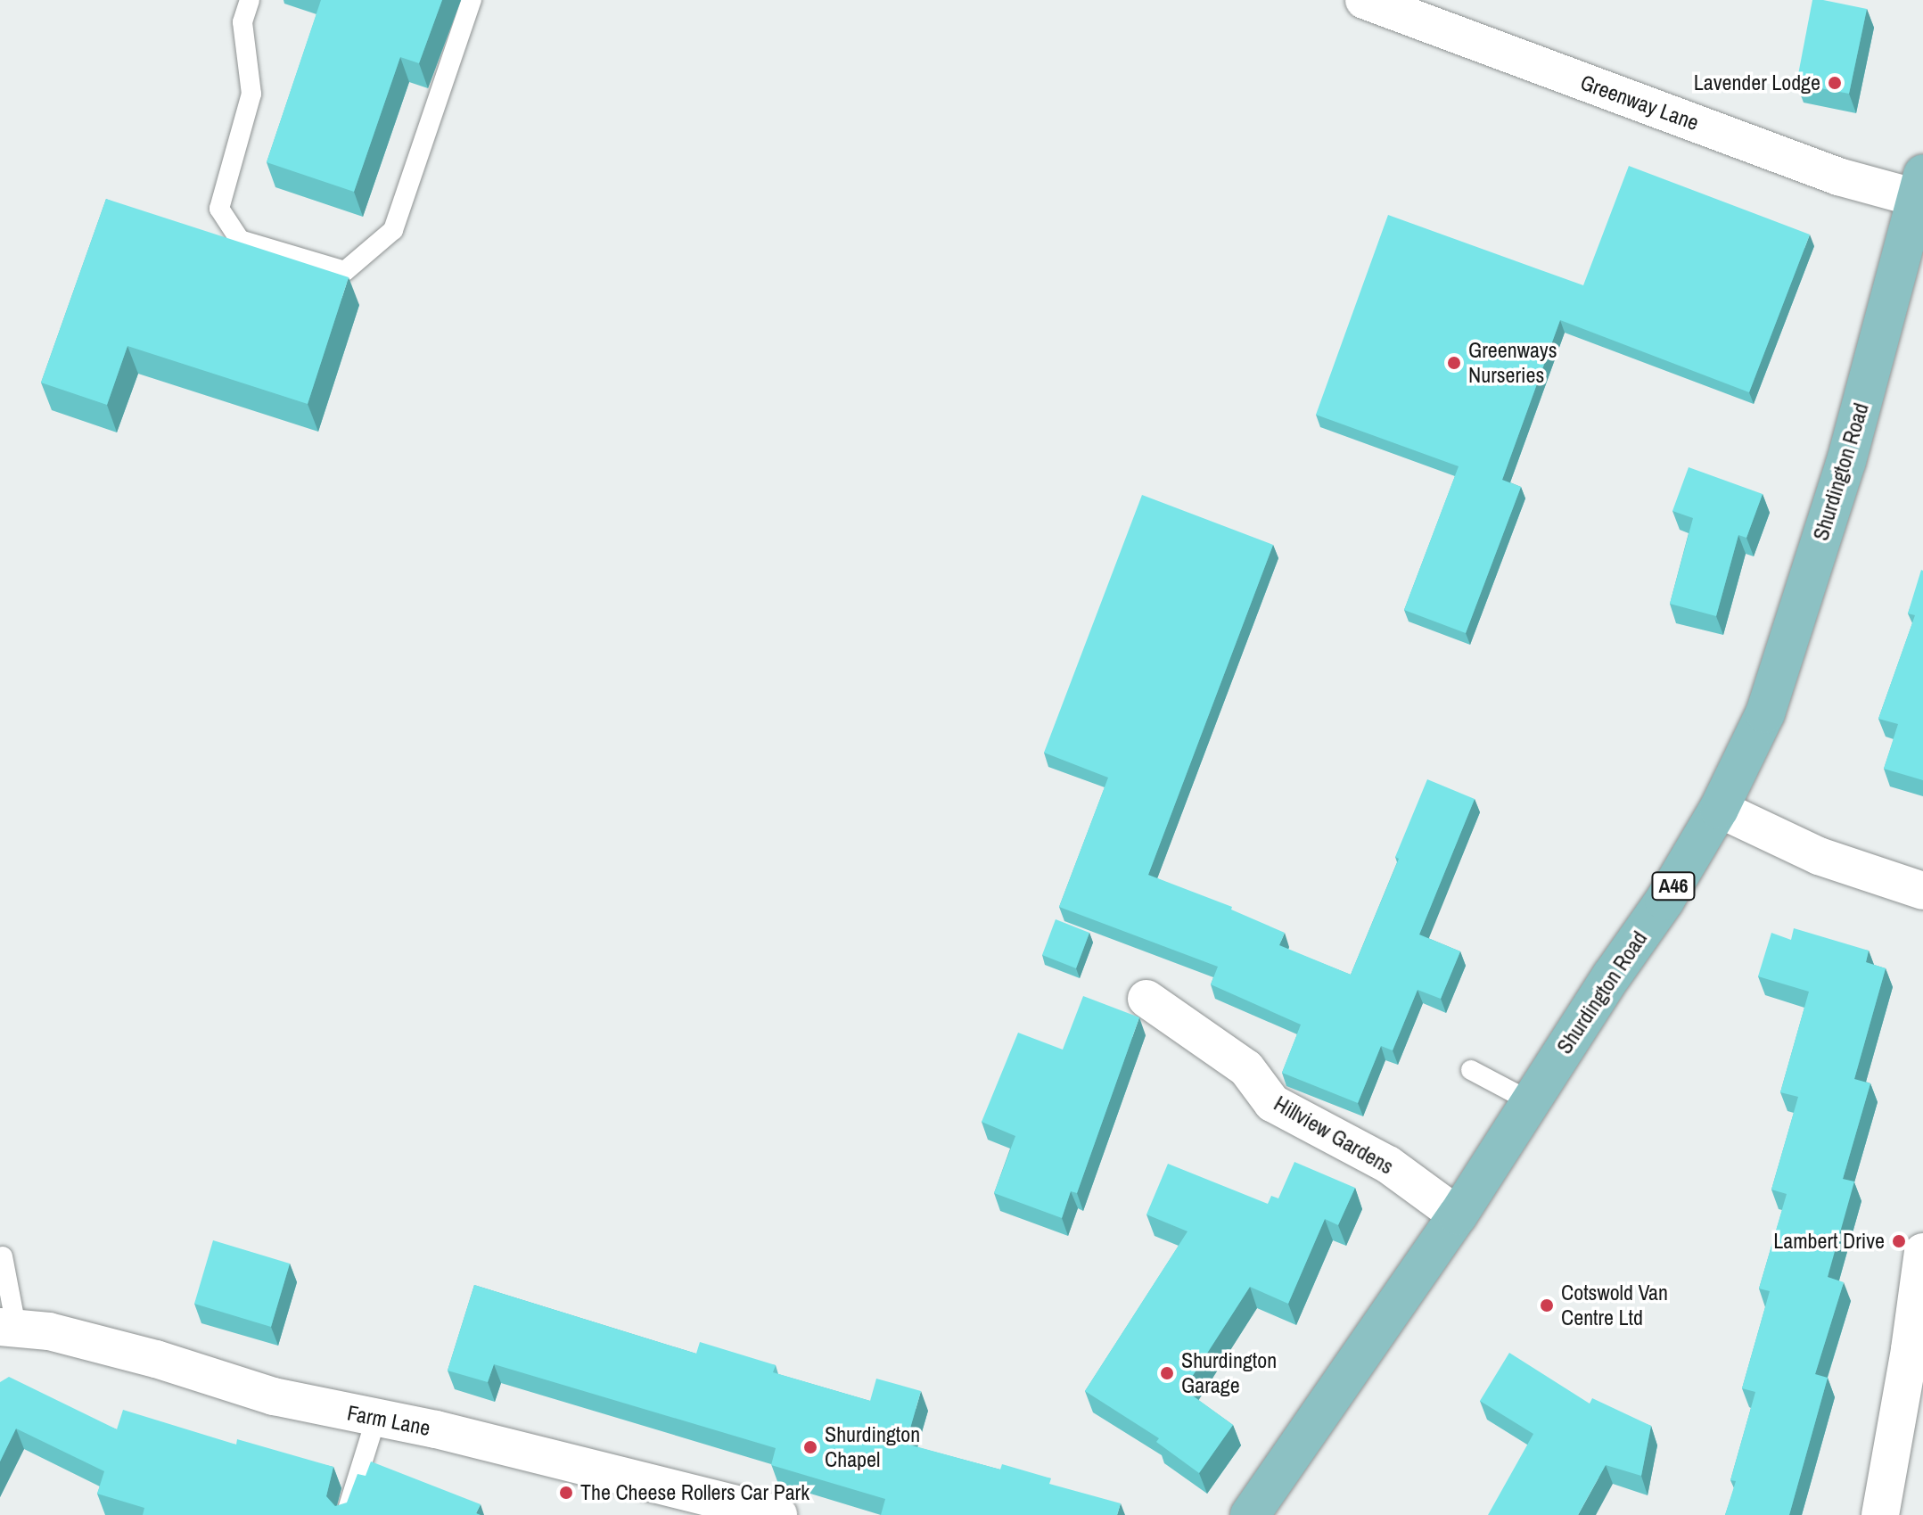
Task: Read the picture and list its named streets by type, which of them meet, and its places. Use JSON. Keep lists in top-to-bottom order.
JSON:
{
  "streets": {
    "main road": ["Shurdington Road", "A46"],
    "street": ["Greenway Lane", "Hillview Gardens", "Farm Lane"]
  },
  "crossings": [
    ["Greenway Lane", "Shurdington Road"],
    ["Shurdington Road", "Hillview Gardens"]
  ],
  "places": [
    "Lavender Lodge",
    "Greenways Nurseries",
    "Lambert Drive",
    "Cotswold Van Centre Ltd",
    "Shurdington Garage",
    "Shurdington Chapel",
    "The Cheese Rollers Car Park"
  ]
}
